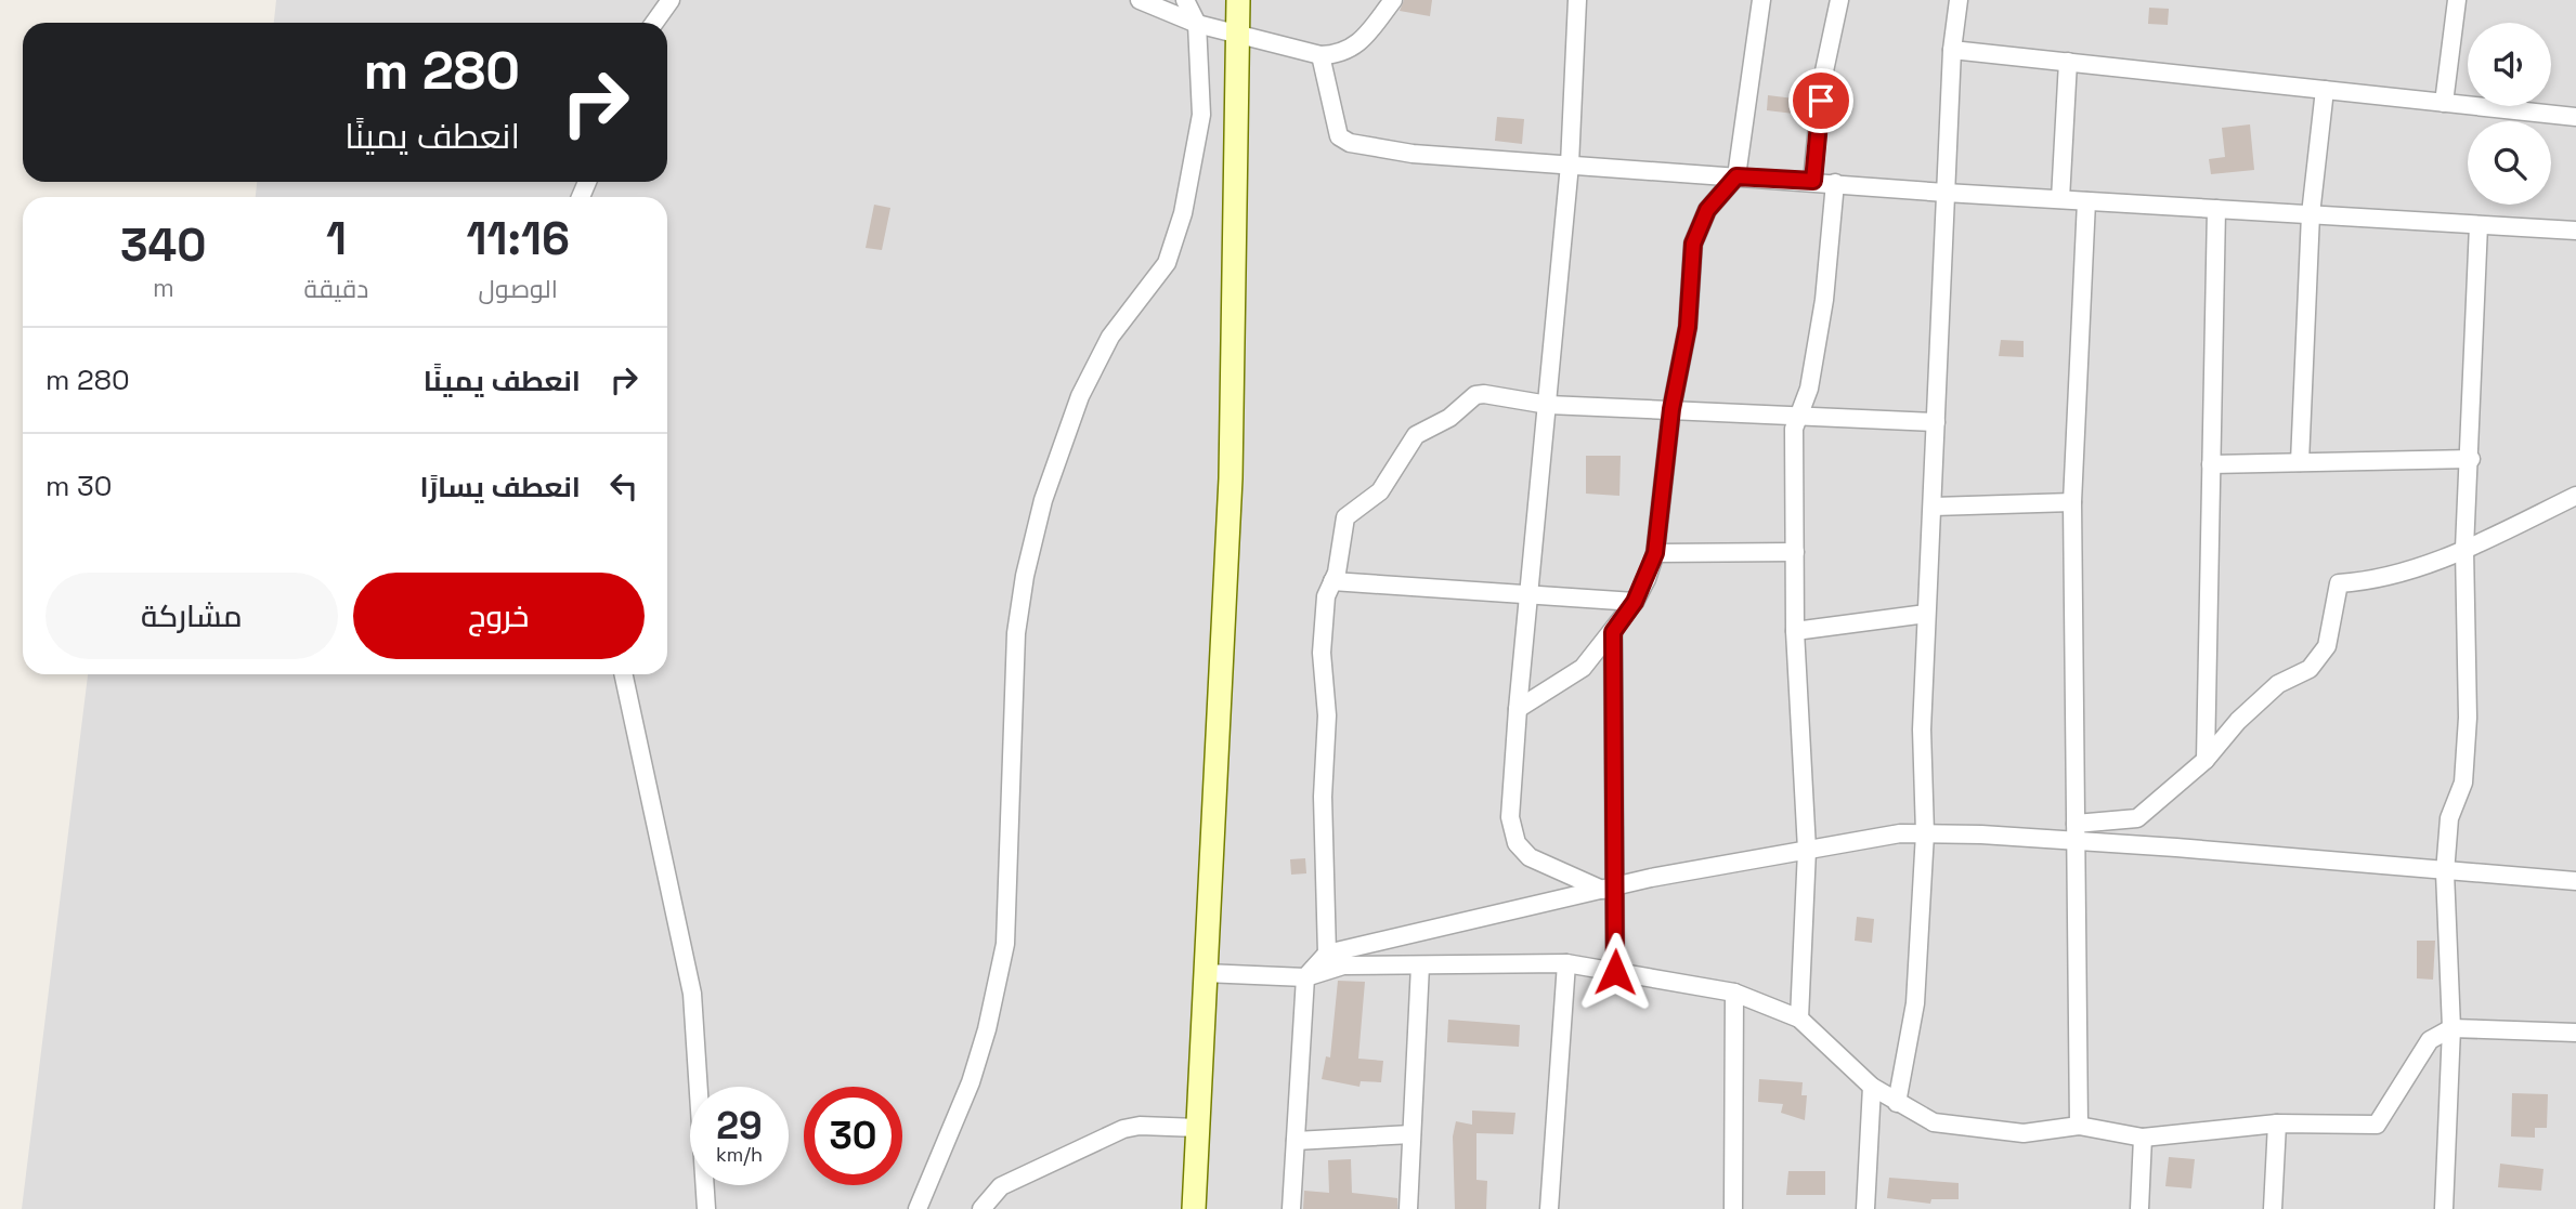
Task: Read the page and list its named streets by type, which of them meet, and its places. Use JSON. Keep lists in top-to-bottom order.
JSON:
{
  "page": {
    "turn": ["280 m", "انعطف يمينًا"],
    "eta": [
      "11:16",
      "الوصول",
      "1",
      "دقيقة",
      "340",
      "m"
    ],
    "list": [
      {
        "name": "انعطف يمينًا",
        "value": "280 m"
      },
      {
        "name": "انعطف يسارًا",
        "value": "30 m"
      }
    ],
    "buttons": ["خروج", "مشاركة"],
    "speed": "29 km/h",
    "limit": "30"
  }
}
